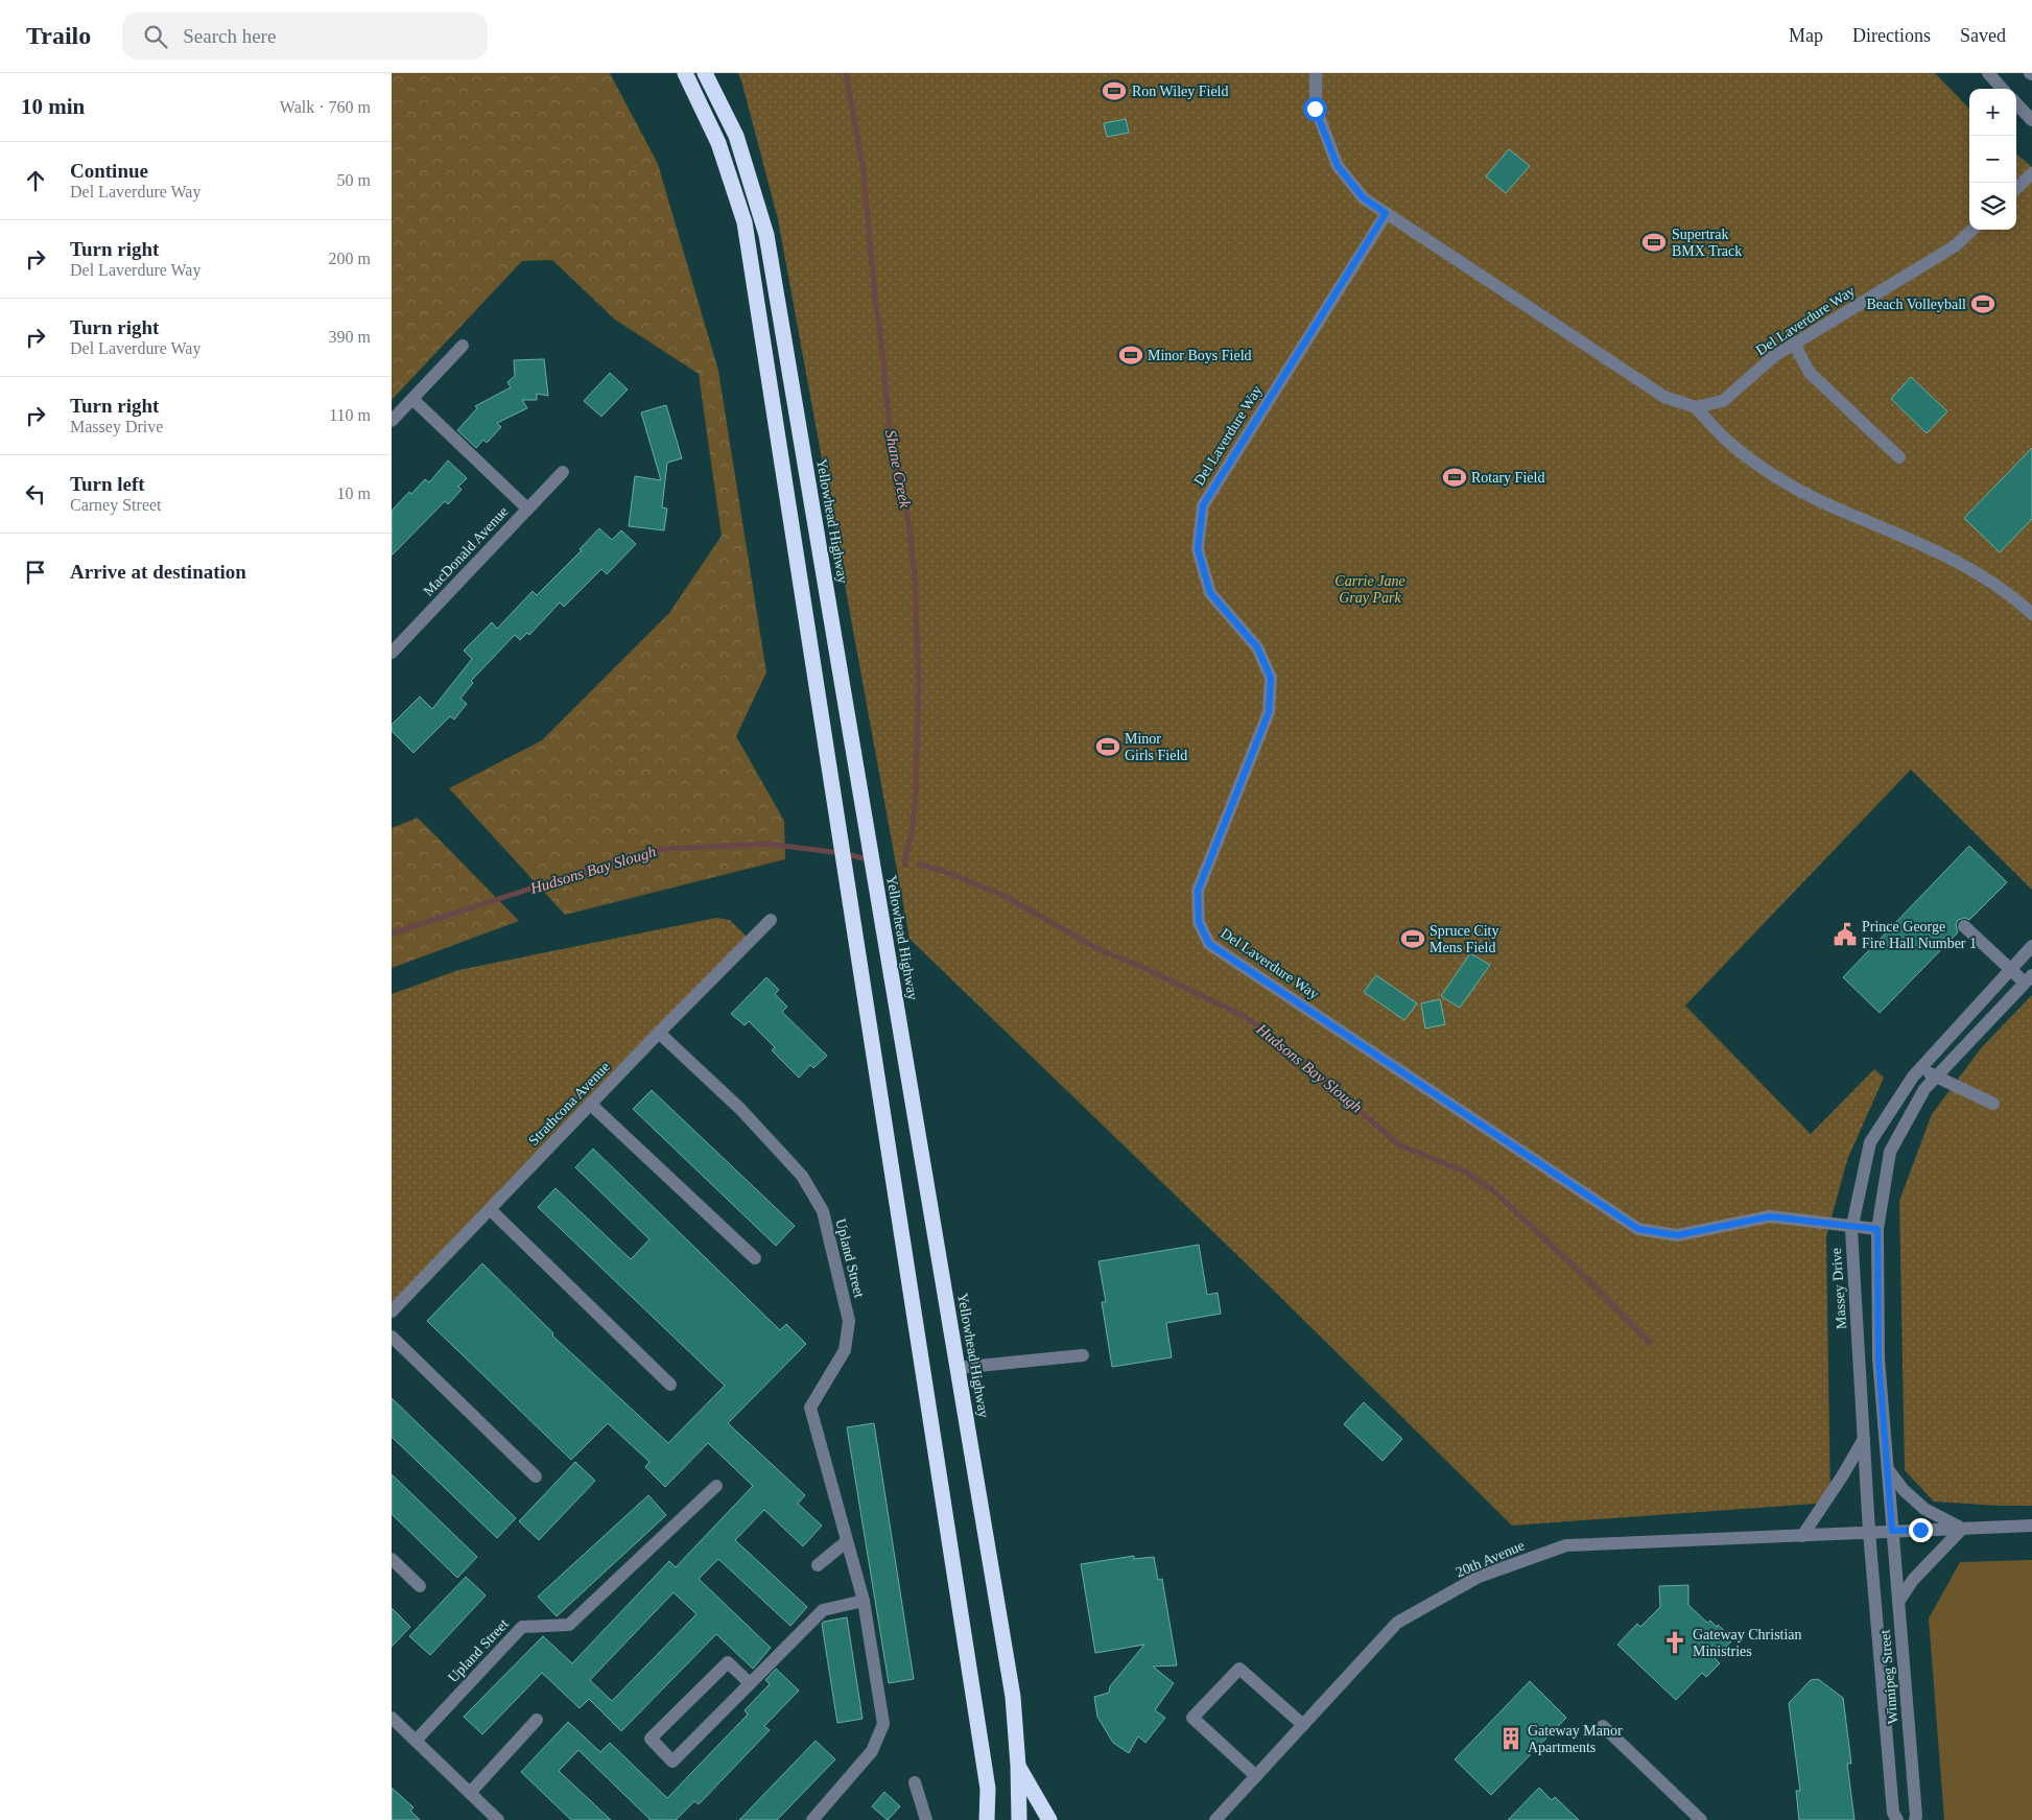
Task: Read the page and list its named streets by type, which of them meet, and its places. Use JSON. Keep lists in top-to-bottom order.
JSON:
{
  "streets": {
    "highway": ["Yellowhead Highway"],
    "street": [
      "Del Laverdure Way",
      "MacDonald Avenue",
      "Strathcona Avenue",
      "Upland Street",
      "Massey Drive",
      "20th Avenue",
      "Winnipeg Street"
    ]
  },
  "crossings": [
    ["Del Laverdure Way", "Massey Drive"],
    ["Strathcona Avenue", "Upland Street"],
    ["Massey Drive", "20th Avenue"],
    ["Massey Drive", "Winnipeg Street"],
    ["20th Avenue", "Winnipeg Street"]
  ],
  "water": ["Shane Creek", "Hudsons Bay Slough"],
  "parks": ["Carrie Jane Gray Park"],
  "places": {
    "sports": [
      "Ron Wiley Field",
      "Supertrak BMX Track",
      "Beach Volleyball",
      "Minor Boys Field",
      "Rotary Field",
      "Minor Girls Field",
      "Spruce City Mens Field"
    ],
    "public building": ["Prince George Fire Hall Number 1"],
    "church": ["Gateway Christian Ministries"],
    "building": ["Gateway Manor Apartments"]
  },
  "page": {
    "header": "Trailo",
    "search": "Search here",
    "nav": ["Map", "Directions", "Saved"],
    "heading": ["10 min", "Walk · 760 m"],
    "map_buttons": ["+", "−"],
    "list": [
      ["Continue", "Del Laverdure Way", "50 m"],
      ["Turn right", "Del Laverdure Way", "200 m"],
      ["Turn right", "Del Laverdure Way", "390 m"],
      ["Turn right", "Massey Drive", "110 m"],
      ["Turn left", "Carney Street", "10 m"],
      "Arrive at destination"
    ]
  }
}
